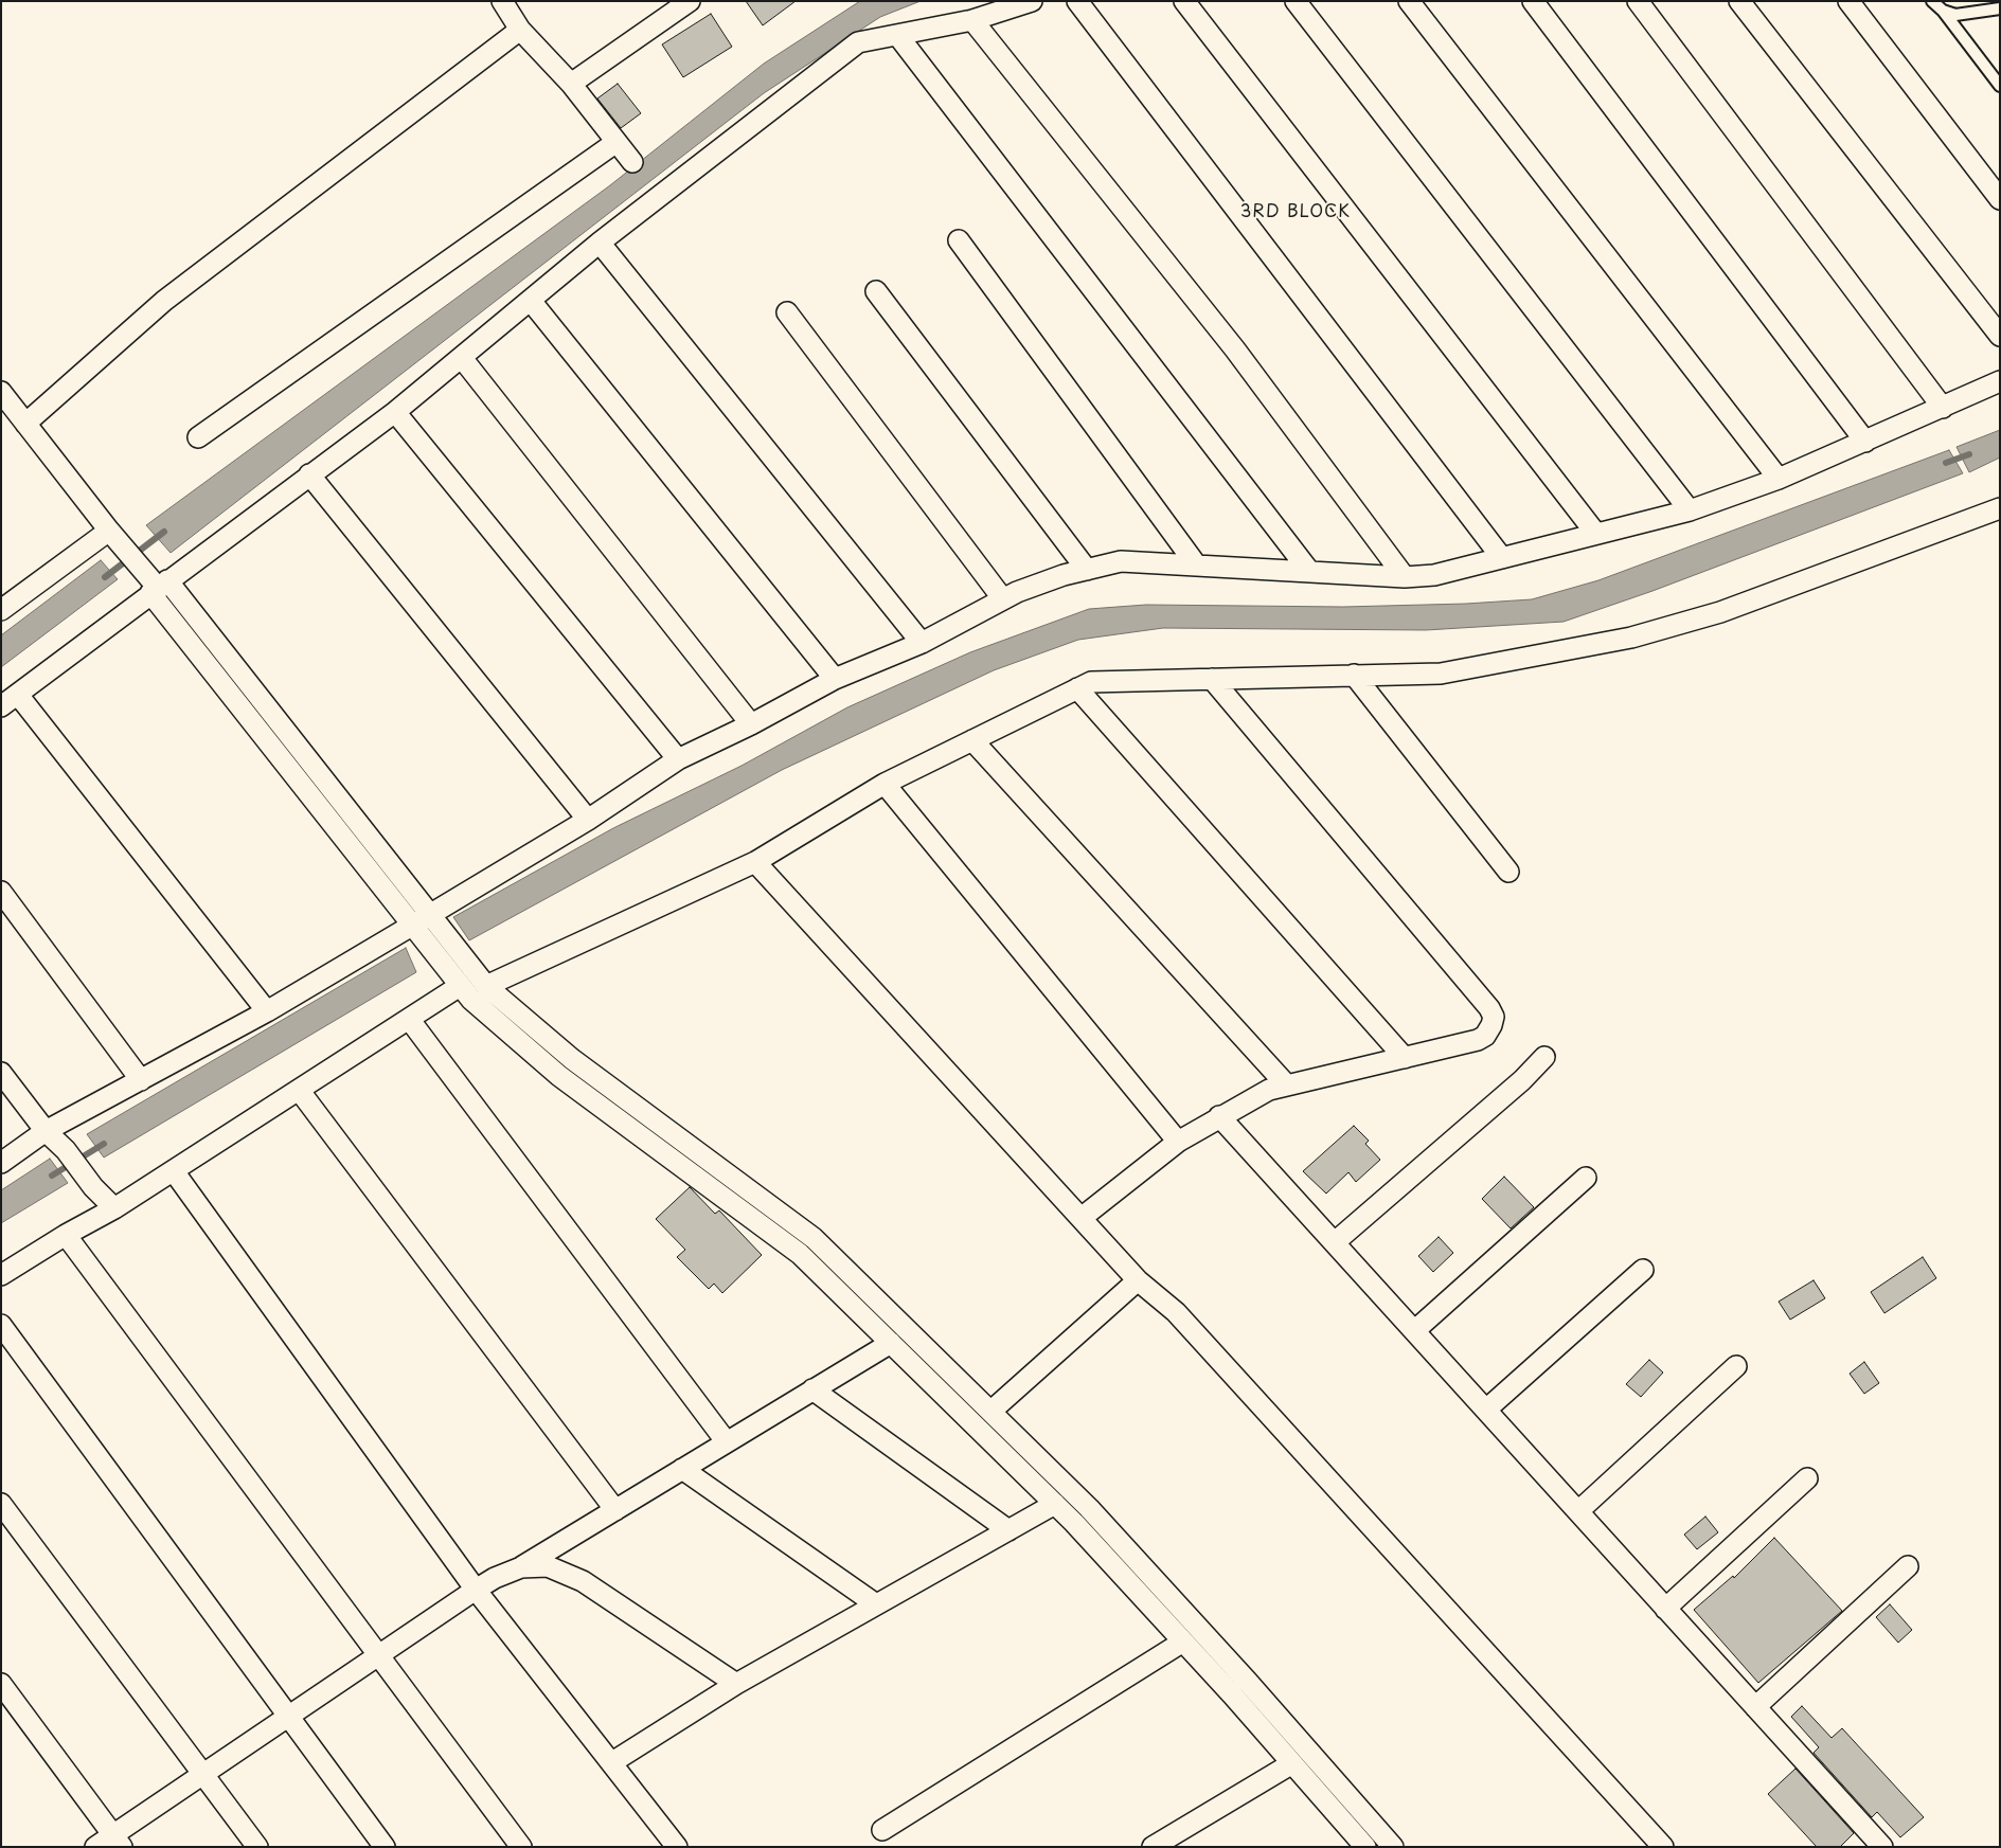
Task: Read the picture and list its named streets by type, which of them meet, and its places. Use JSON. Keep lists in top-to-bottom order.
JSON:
{
  "districts": ["3RD BLOCK"]
}
